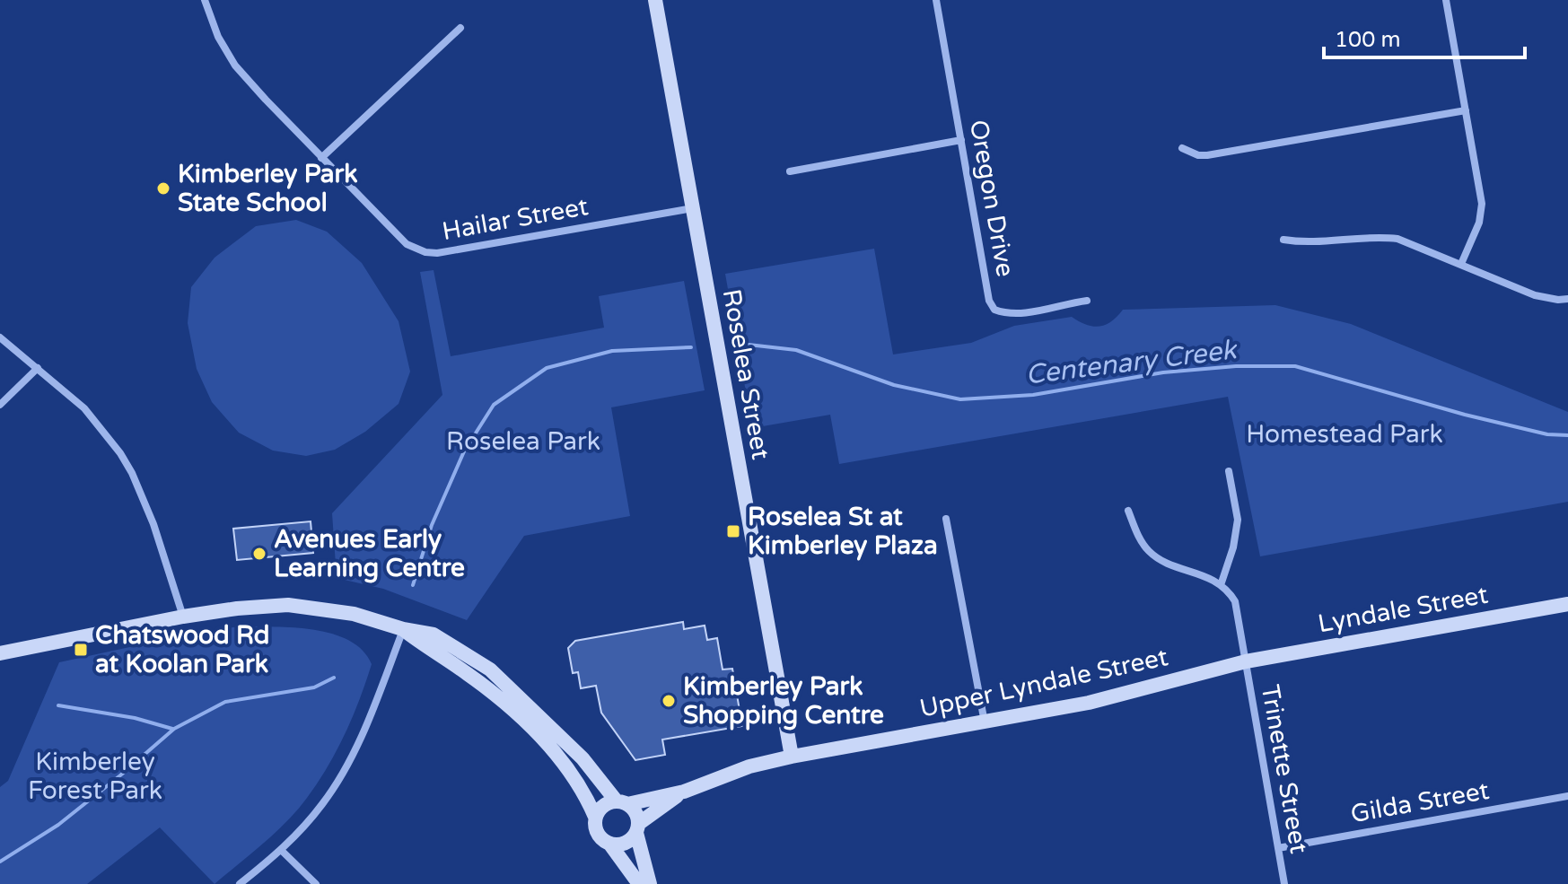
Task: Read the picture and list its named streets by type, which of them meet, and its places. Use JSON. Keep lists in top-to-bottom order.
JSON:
{
  "streets": {
    "street": [
      "Oregon Drive",
      "Hailar Street",
      "Roselea Street",
      "Lyndale Street",
      "Upper Lyndale Street",
      "Trinette Street",
      "Gilda Street"
    ]
  },
  "crossings": [
    ["Hailar Street", "Roselea Street"],
    ["Roselea Street", "Upper Lyndale Street"],
    ["Lyndale Street", "Upper Lyndale Street"],
    ["Lyndale Street", "Trinette Street"],
    ["Upper Lyndale Street", "Trinette Street"],
    ["Trinette Street", "Gilda Street"]
  ],
  "water": ["Centenary Creek"],
  "parks": ["Homestead Park", "Roselea Park", "Kimberley Forest Park"],
  "places": {
    "other": ["Kimberley Park State School", "Avenues Early Learning Centre", "Kimberley Park Shopping Centre"],
    "transit": ["Roselea St at Kimberley Plaza", "Chatswood Rd at Koolan Park"]
  },
  "scale_bar": "100 m"
}
